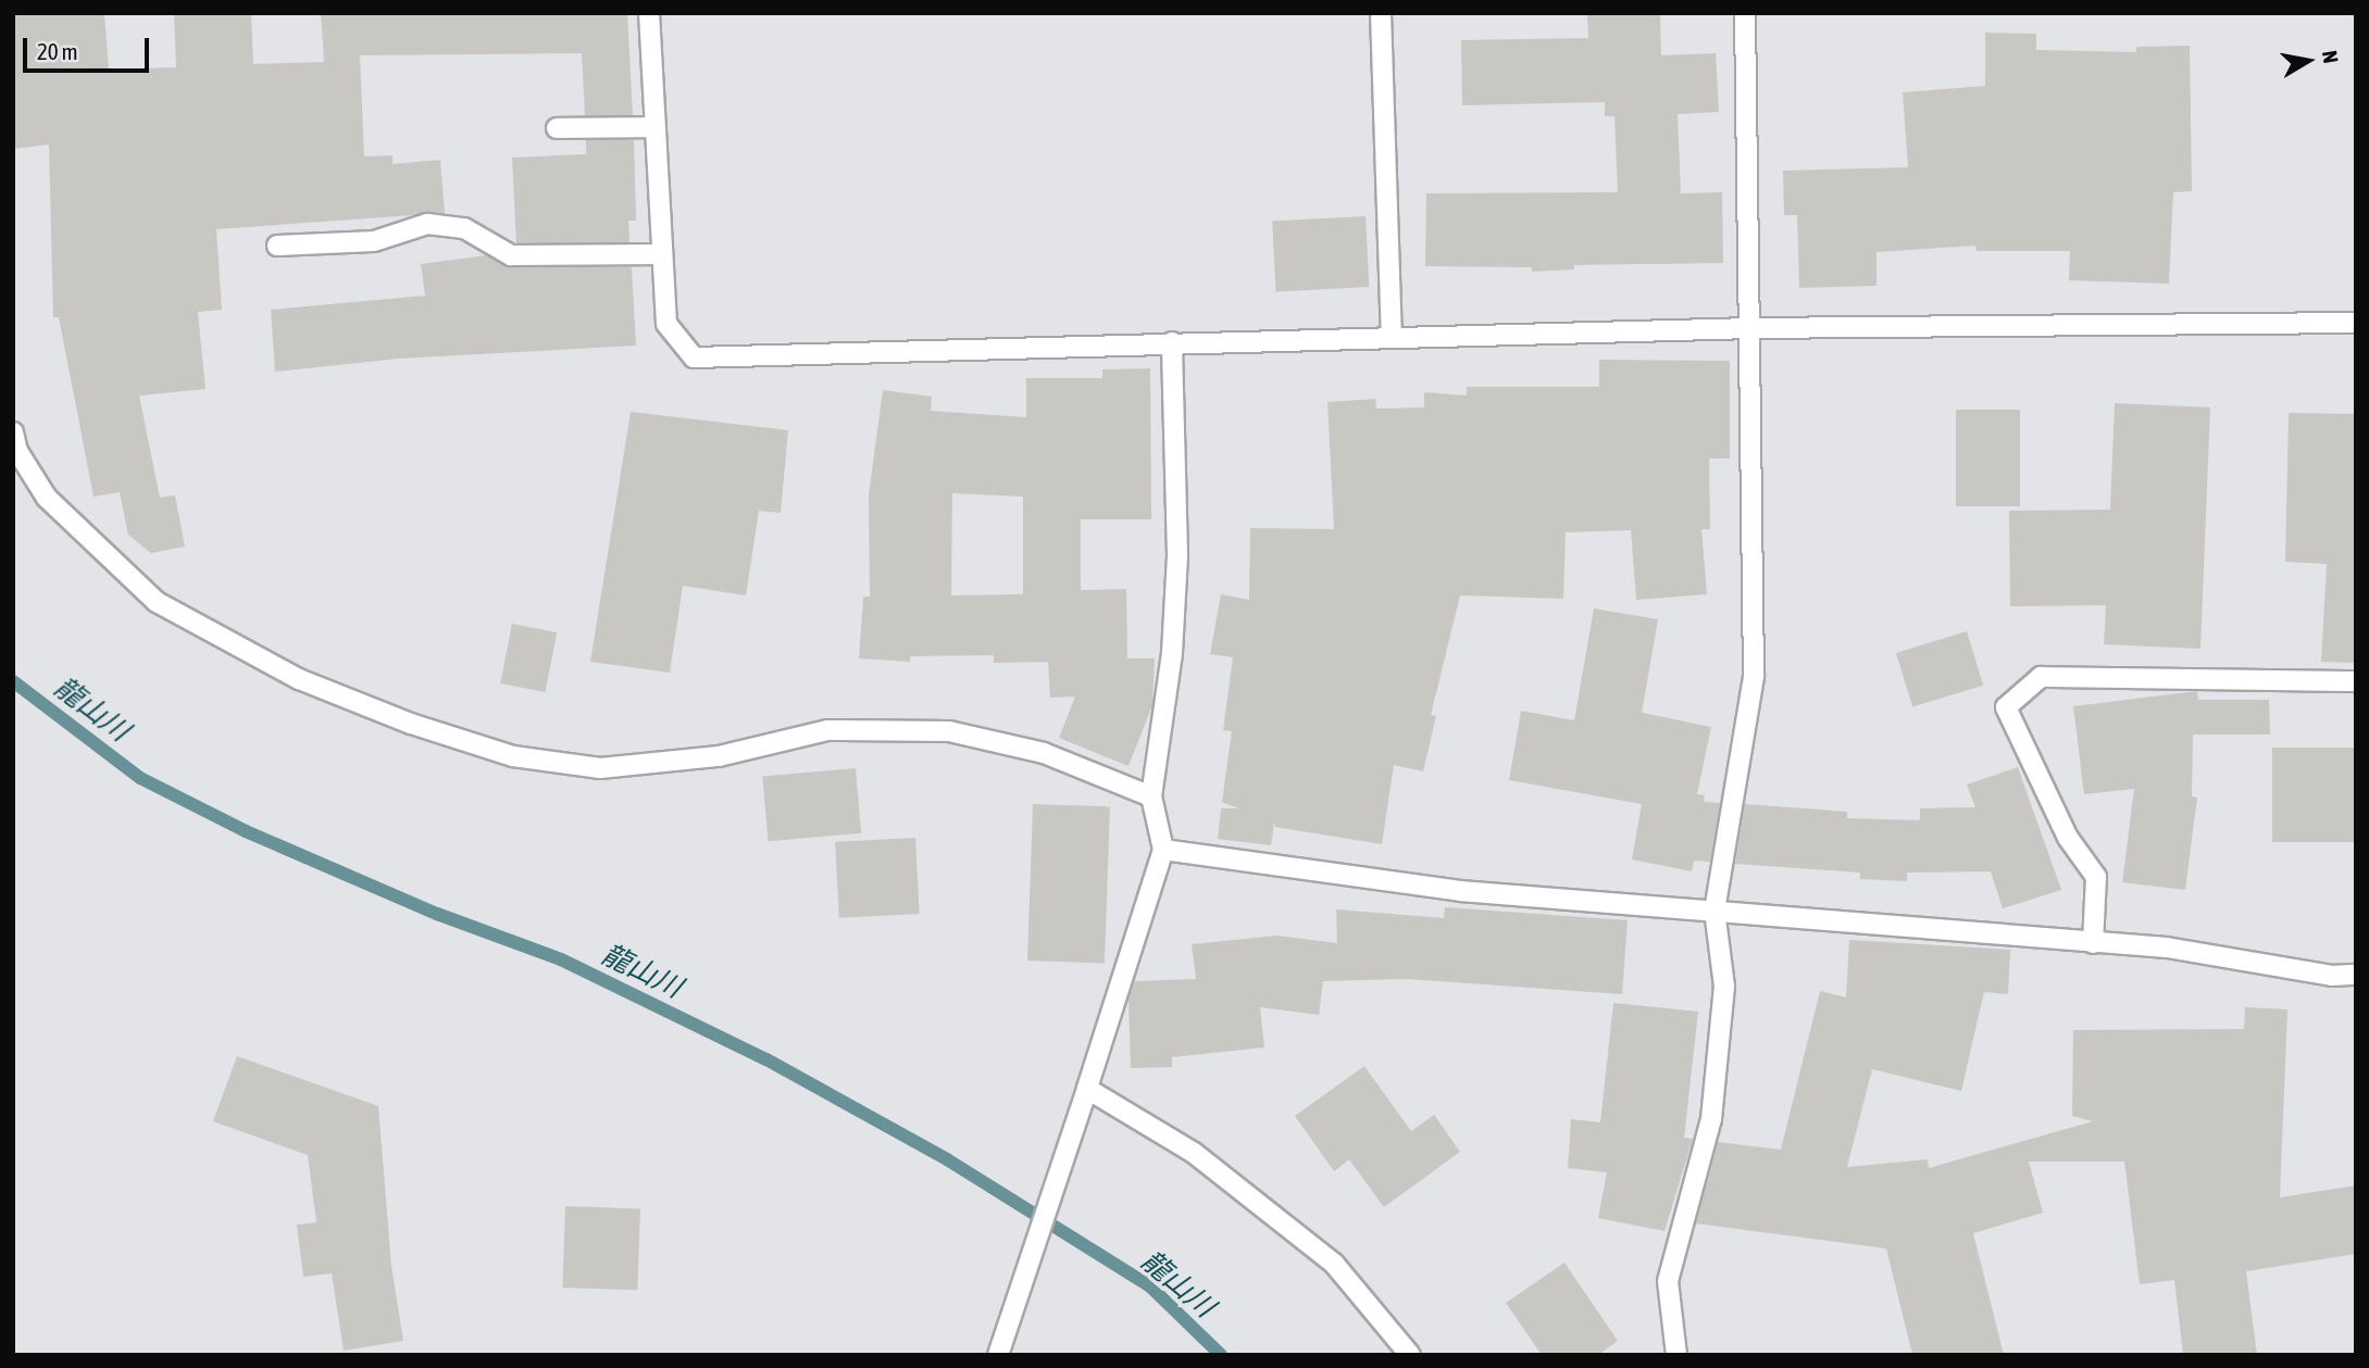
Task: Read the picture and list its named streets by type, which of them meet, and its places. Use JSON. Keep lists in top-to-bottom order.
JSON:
{
  "water": ["龍山川"],
  "scale_bar": "20 m",
  "north": "right"
}
